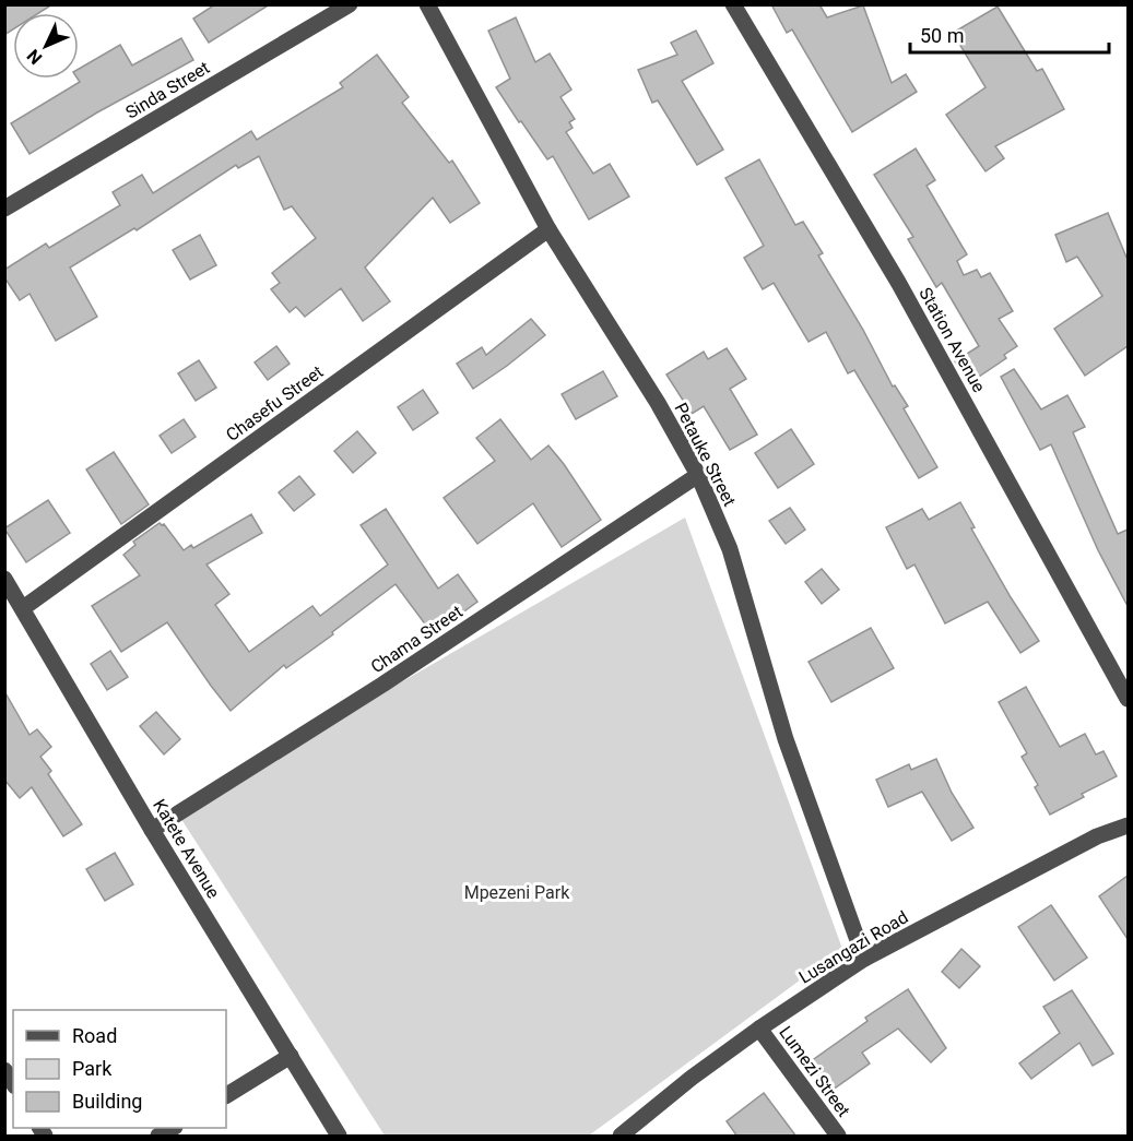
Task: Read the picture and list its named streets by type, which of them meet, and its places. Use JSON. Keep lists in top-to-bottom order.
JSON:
{
  "streets": {
    "street": [
      "Sinda Street",
      "Station Avenue",
      "Chasefu Street",
      "Petauke Street",
      "Chama Street",
      "Katete Avenue",
      "Lusangazi Road",
      "Lumezi Street"
    ]
  },
  "crossings": [
    ["Chasefu Street", "Petauke Street"],
    ["Chasefu Street", "Katete Avenue"],
    ["Petauke Street", "Chama Street"],
    ["Petauke Street", "Lusangazi Road"],
    ["Chama Street", "Katete Avenue"],
    ["Lusangazi Road", "Lumezi Street"]
  ],
  "parks": ["Mpezeni Park"],
  "legend": ["Road", "Park", "Building"],
  "scale_bar": "50 m",
  "north": "bottom left"
}
